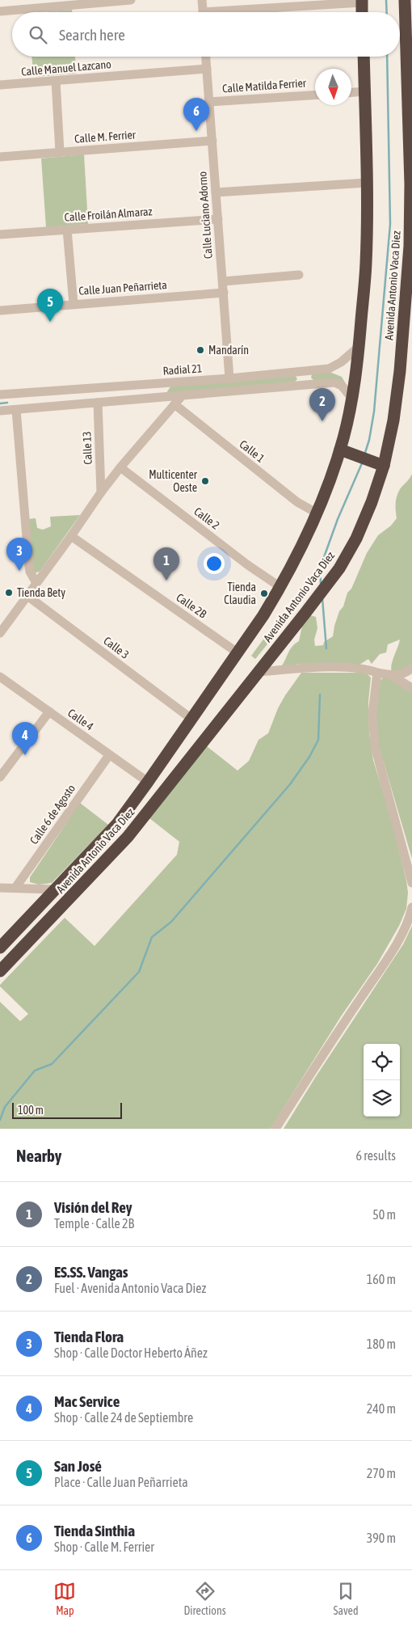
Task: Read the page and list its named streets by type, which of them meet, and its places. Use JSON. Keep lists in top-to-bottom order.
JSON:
{
  "streets": {
    "highway": ["Avenida Antonio Vaca Diez"],
    "street": [
      "Calle Manuel Lazcano",
      "Calle Matilda Ferrier",
      "Calle M. Ferrier",
      "Calle Froilán Almaraz",
      "Calle Luciano Adorno",
      "Calle Juan Peñarrieta",
      "Radial 21",
      "Calle 13",
      "Calle 1",
      "Calle 2",
      "Calle 2B",
      "Calle 3",
      "Calle 4",
      "Calle 6 de Agosto"
    ]
  },
  "crossings": [
    ["Calle Manuel Lazcano", "Calle Luciano Adorno"],
    ["Calle Matilda Ferrier", "Calle Luciano Adorno"],
    ["Calle M. Ferrier", "Calle Luciano Adorno"],
    ["Calle Froilán Almaraz", "Calle Luciano Adorno"],
    ["Calle Luciano Adorno", "Calle Juan Peñarrieta"],
    ["Calle Luciano Adorno", "Radial 21"],
    ["Avenida Antonio Vaca Diez", "Radial 21"],
    ["Avenida Antonio Vaca Diez", "Calle 1"],
    ["Avenida Antonio Vaca Diez", "Calle 2"],
    ["Avenida Antonio Vaca Diez", "Calle 2B"],
    ["Avenida Antonio Vaca Diez", "Calle 3"],
    ["Avenida Antonio Vaca Diez", "Calle 4"],
    ["Calle 4", "Calle 6 de Agosto"]
  ],
  "places": [
    "Mandarín",
    "Multicenter Oeste",
    "Tienda Bety",
    "Tienda Claudia"
  ],
  "scale_bar": "100 m",
  "north": "bottom",
  "page": {
    "search": "Search here",
    "pins": [
      "6",
      "5",
      "2",
      "3",
      "1",
      "4"
    ],
    "scale": "100 m",
    "heading": ["Nearby", "6 results"],
    "list": [
      {
        "mark": "1",
        "name": "Visión del Rey",
        "note": "Temple · Calle 2B",
        "value": "50 m"
      },
      {
        "mark": "2",
        "name": "ES.SS. Vangas",
        "note": "Fuel · Avenida Antonio Vaca Diez",
        "value": "160 m"
      },
      {
        "mark": "3",
        "name": "Tienda Flora",
        "note": "Shop · Calle Doctor Heberto Áñez",
        "value": "180 m"
      },
      {
        "mark": "4",
        "name": "Mac Service",
        "note": "Shop · Calle 24 de Septiembre",
        "value": "240 m"
      },
      {
        "mark": "5",
        "name": "San José",
        "note": "Place · Calle Juan Peñarrieta",
        "value": "270 m"
      },
      {
        "mark": "6",
        "name": "Tienda Sinthia",
        "note": "Shop · Calle M. Ferrier",
        "value": "390 m"
      }
    ],
    "nav": ["Map", "Directions", "Saved"]
  }
}
